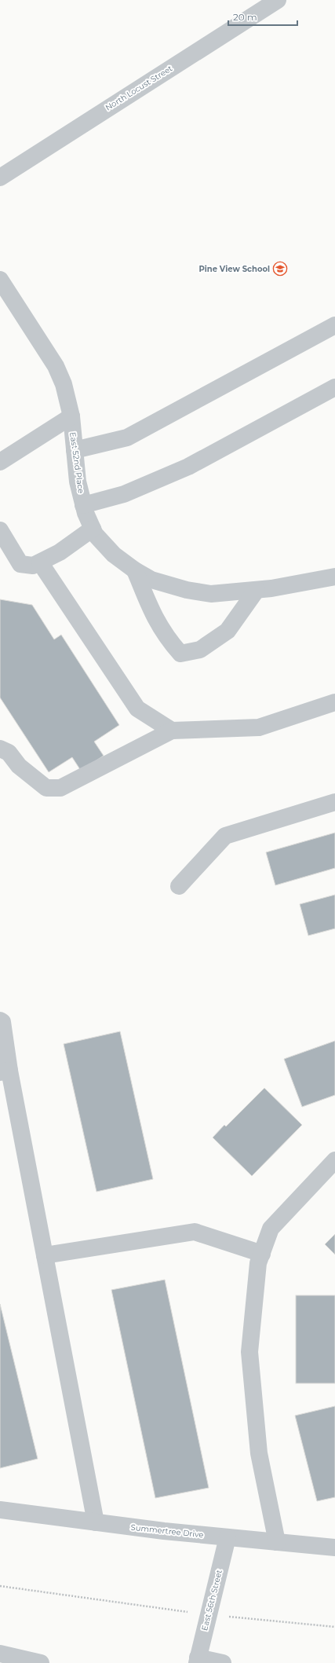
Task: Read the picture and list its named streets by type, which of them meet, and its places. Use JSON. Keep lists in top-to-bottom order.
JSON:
{
  "streets": {
    "street": [
      "North Locust Street",
      "East 52nd Place",
      "Summertree Drive",
      "East 56th Street"
    ]
  },
  "crossings": [
    ["Summertree Drive", "East 56th Street"]
  ],
  "places": {
    "school or university": ["Pine View School"]
  },
  "scale_bar": "20 m"
}
